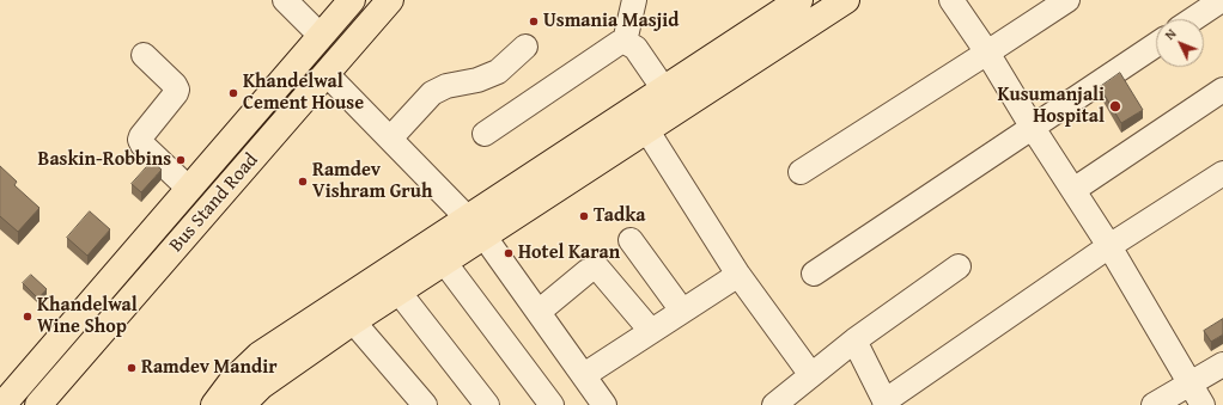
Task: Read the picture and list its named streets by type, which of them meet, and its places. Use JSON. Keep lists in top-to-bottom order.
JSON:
{
  "streets": {
    "main road": ["Bus Stand Road"]
  },
  "places": [
    "Usmania Masjid",
    "Khandelwal Cement House",
    "Kusumanjali Hospital",
    "Baskin-Robbins",
    "Ramdev Vishram Gruh",
    "Tadka",
    "Hotel Karan",
    "Khandelwal Wine Shop",
    "Ramdev Mandir"
  ],
  "north": "top left"
}
